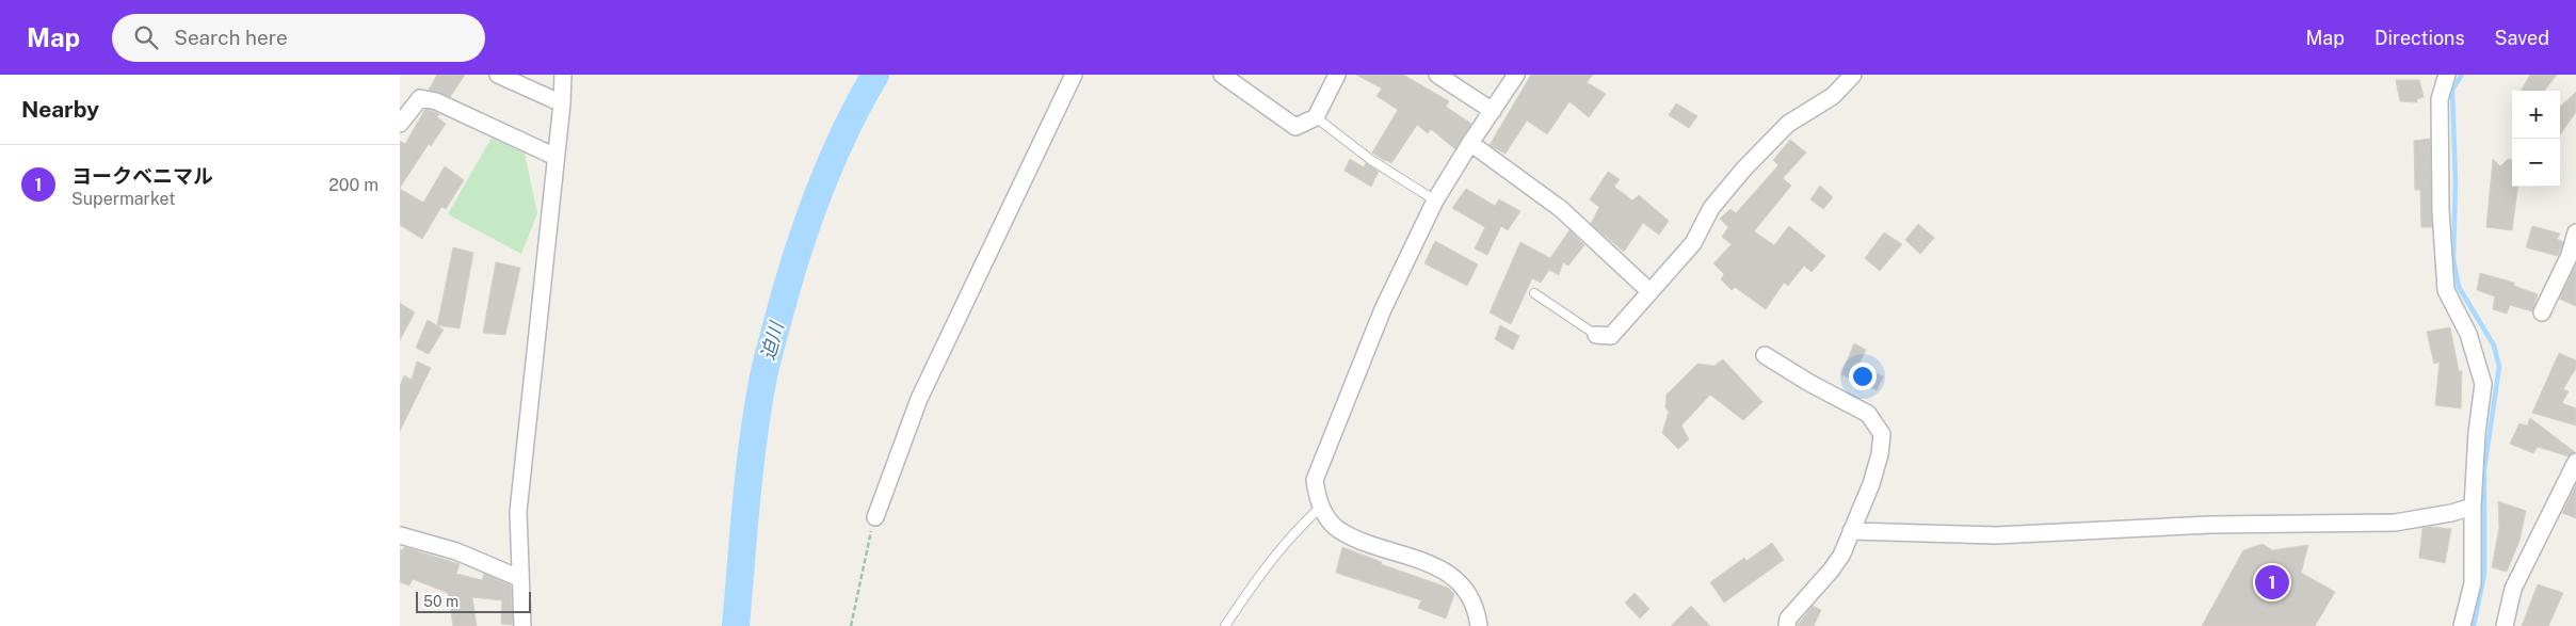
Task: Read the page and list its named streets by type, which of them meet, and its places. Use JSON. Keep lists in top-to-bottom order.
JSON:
{
  "water": ["迫川"],
  "scale_bar": "50 m",
  "page": {
    "header": "Map",
    "search": "Search here",
    "nav": ["Map", "Directions", "Saved"],
    "heading": "Nearby",
    "map_buttons": ["+", "−"],
    "list": [
      {
        "mark": "1",
        "name": "ヨークベニマル",
        "note": "Supermarket",
        "value": "200 m"
      }
    ],
    "pins": "1",
    "scale": "50 m"
  }
}
